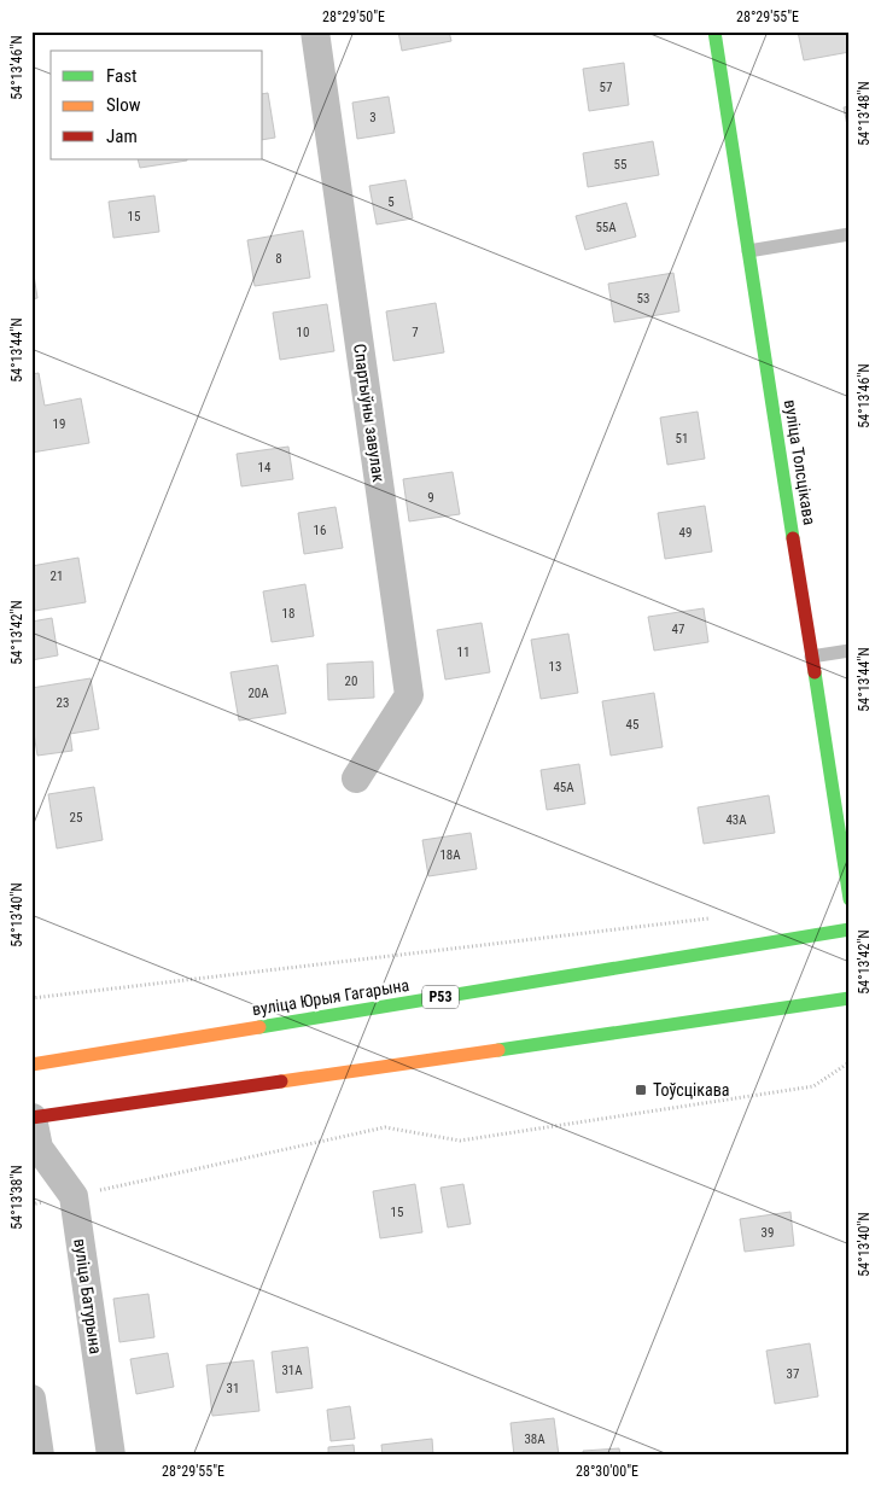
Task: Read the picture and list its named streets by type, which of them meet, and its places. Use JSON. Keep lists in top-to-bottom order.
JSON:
{
  "streets": {
    "main road": ["вуліца Толсцікава", "вуліца Юрыя Гагарына", "Р53"],
    "street": ["Спартыўны завулак", "вуліца Батурына"]
  },
  "places": {
    "transit": ["Тоўсцікава"]
  },
  "house_numbers": [
    "57",
    "3",
    "55",
    "5",
    "15",
    "55А",
    "8",
    "53",
    "10",
    "7",
    "19",
    "51",
    "14",
    "9",
    "16",
    "49",
    "21",
    "18",
    "47",
    "11",
    "13",
    "20",
    "20А",
    "23",
    "45",
    "45А",
    "25",
    "43А",
    "18А",
    "15",
    "39",
    "31А",
    "37",
    "31",
    "38А"
  ],
  "legend": ["Fast", "Slow", "Jam"],
  "coordinates": [
    "28°29'50\"E",
    "28°29'55\"E",
    "54°13'46\"N",
    "54°13'48\"N",
    "54°13'44\"N",
    "54°13'42\"N",
    "54°13'40\"N",
    "54°13'38\"N",
    "28°30'00\"E"
  ]
}
